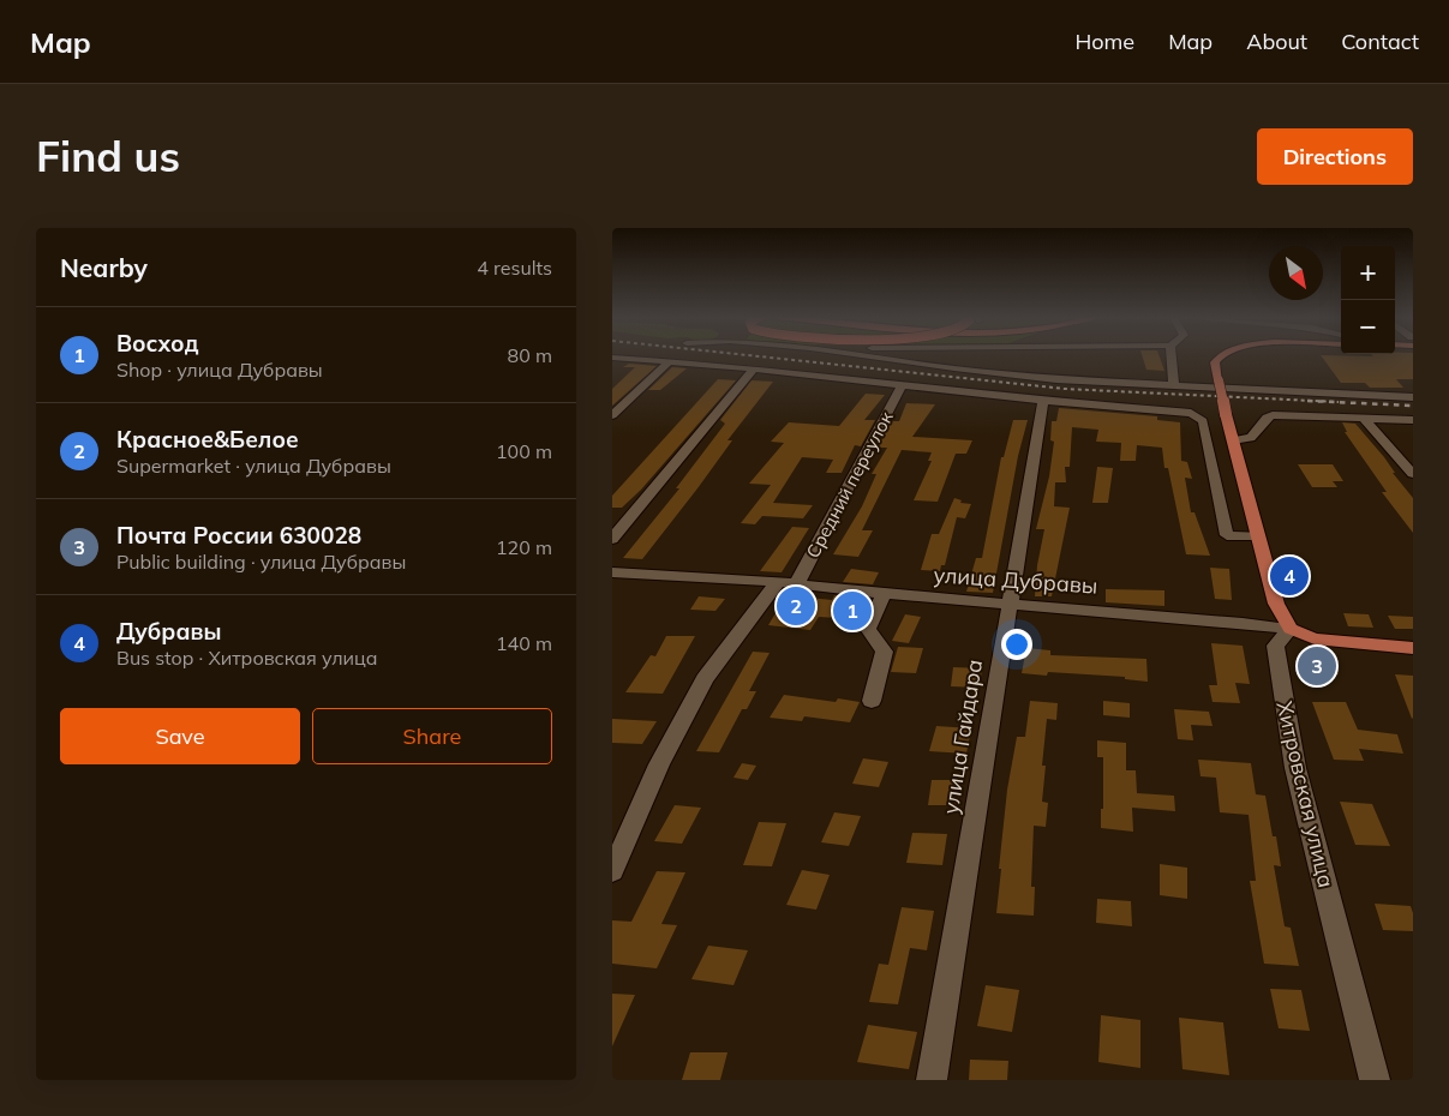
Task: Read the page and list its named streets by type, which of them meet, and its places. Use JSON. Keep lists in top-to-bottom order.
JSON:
{
  "streets": {
    "main road": ["улица Дубравы"],
    "street": ["Средний переулок", "улица Гайдара", "Хитровская улица"]
  },
  "crossings": [
    ["Средний переулок", "улица Дубравы"],
    ["улица Дубравы", "улица Гайдара"],
    ["улица Дубравы", "Хитровская улица"]
  ],
  "north": "bottom right",
  "page": {
    "header": "Map",
    "nav": [
      "Home",
      "Map",
      "About",
      "Contact"
    ],
    "buttons": [
      "Directions",
      ["Save", "Share"]
    ],
    "title": "Find us",
    "heading": ["Nearby", "4 results"],
    "map_buttons": ["+", "−"],
    "list": [
      {
        "mark": "1",
        "name": "Восход",
        "note": "Shop · улица Дубравы",
        "value": "80 m"
      },
      {
        "mark": "2",
        "name": "Красное&Белое",
        "note": "Supermarket · улица Дубравы",
        "value": "100 m"
      },
      {
        "mark": "3",
        "name": "Почта России 630028",
        "note": "Public building · улица Дубравы",
        "value": "120 m"
      },
      {
        "mark": "4",
        "name": "Дубравы",
        "note": "Bus stop · Хитровская улица",
        "value": "140 m"
      }
    ],
    "pins": [
      "4",
      "2",
      "1",
      "3"
    ]
  }
}
